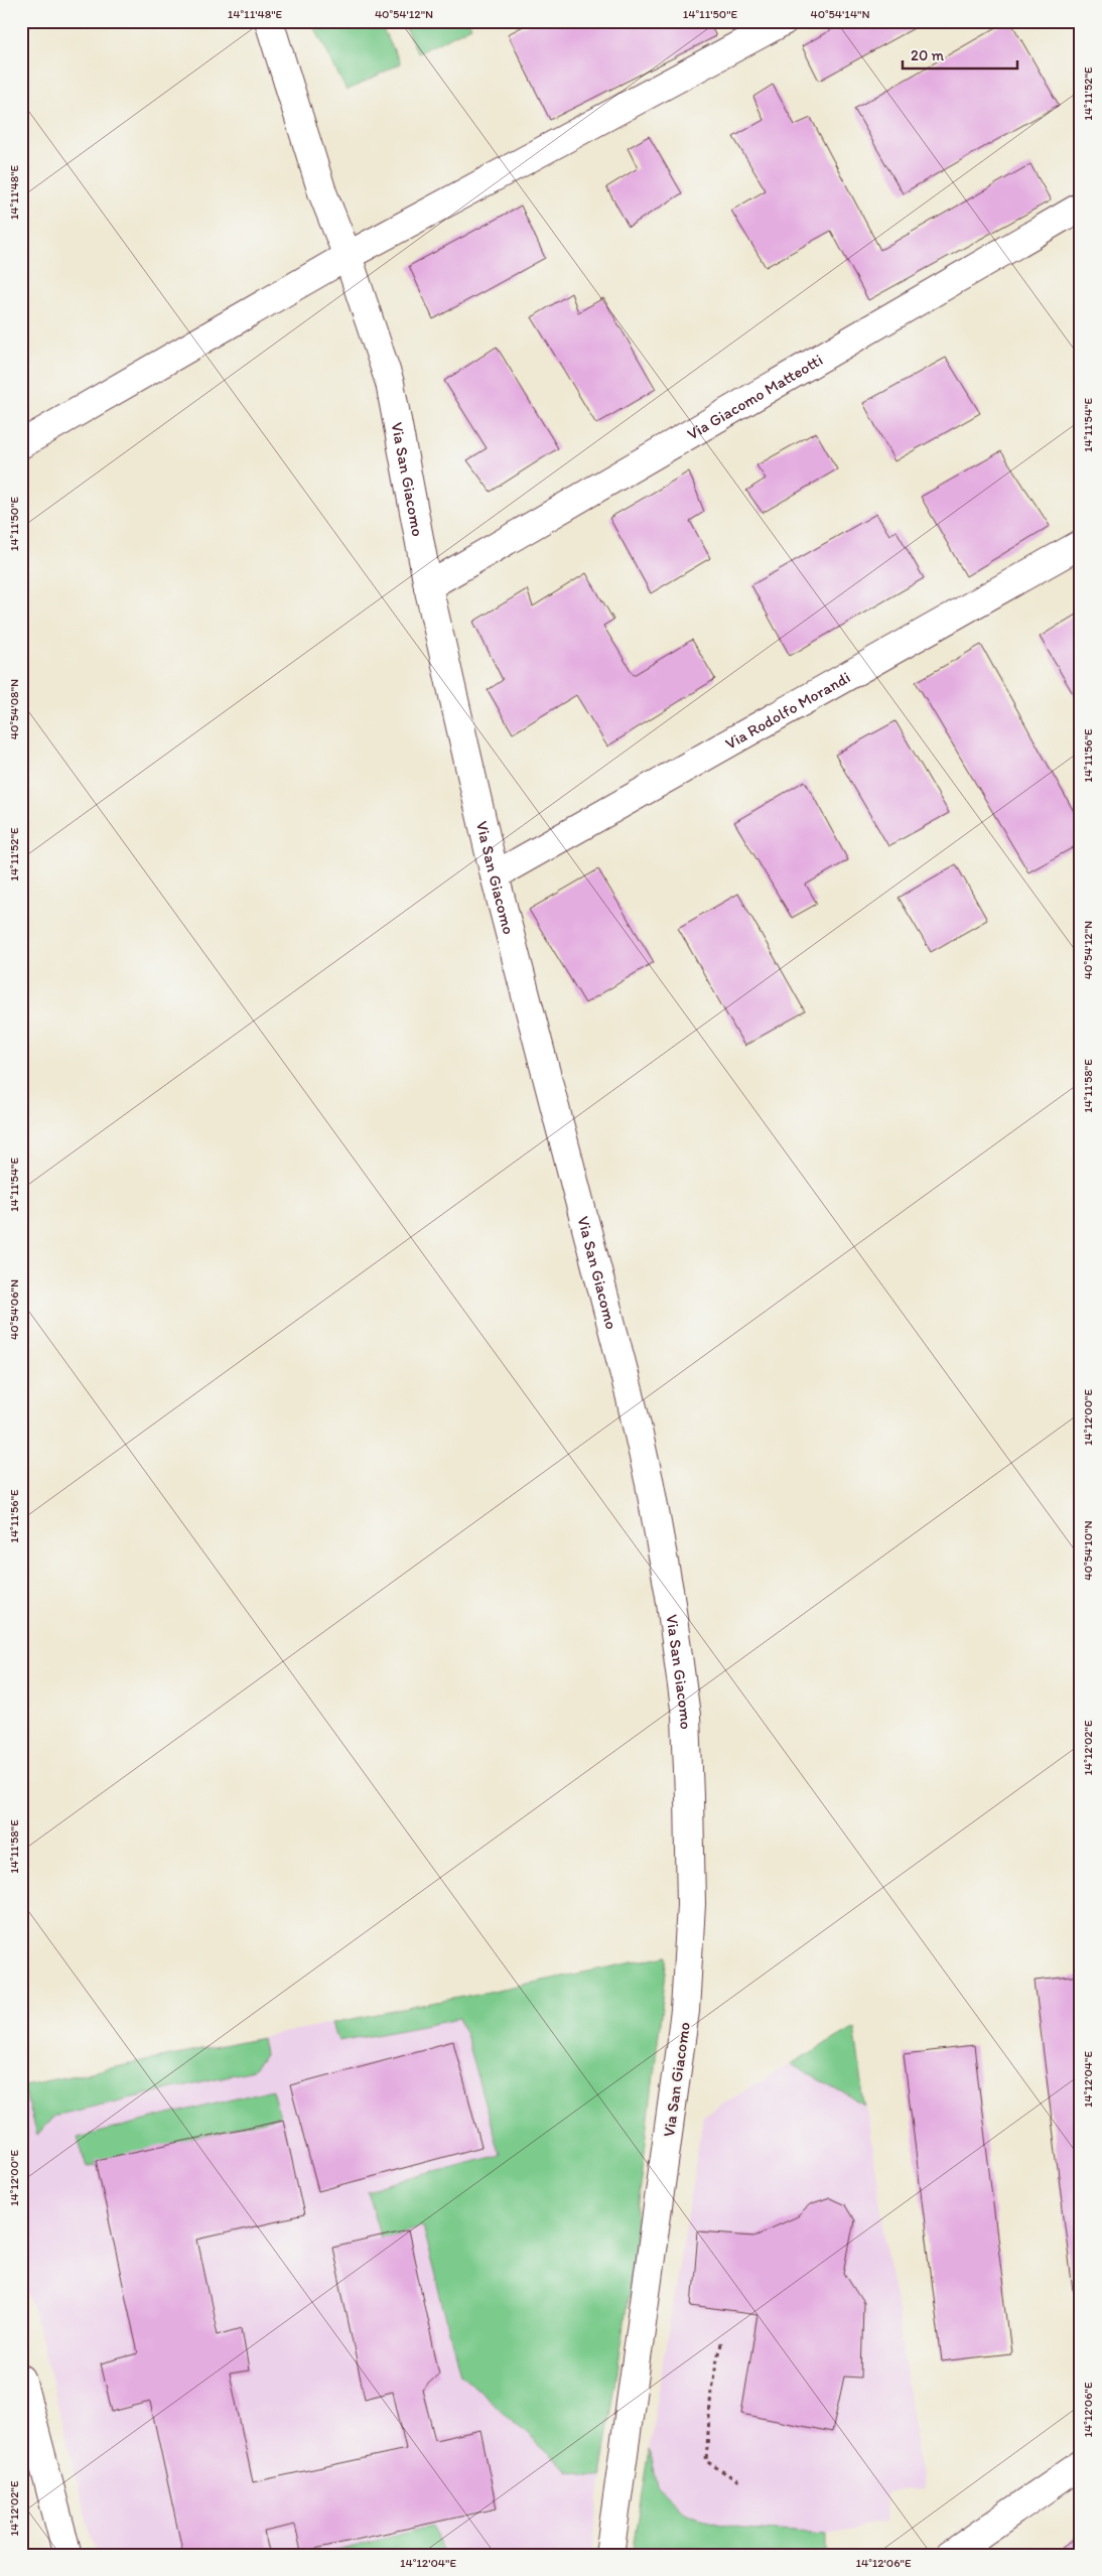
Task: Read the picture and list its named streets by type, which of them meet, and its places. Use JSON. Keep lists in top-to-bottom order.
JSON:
{
  "streets": {
    "street": ["Via Giacomo Matteotti", "Via San Giacomo", "Via Rodolfo Morandi"]
  },
  "crossings": [
    ["Via Giacomo Matteotti", "Via San Giacomo"],
    ["Via San Giacomo", "Via Rodolfo Morandi"]
  ],
  "scale_bar": "20 m",
  "coordinates": [
    "14°11'48\"E",
    "40°54'12\"N",
    "14°11'50\"E",
    "40°54'14\"N",
    "14°11'52\"E",
    "14°11'54\"E",
    "40°54'08\"N",
    "14°11'56\"E",
    "14°11'58\"E",
    "40°54'06\"N",
    "14°12'00\"E",
    "40°54'10\"N",
    "14°12'02\"E",
    "14°12'04\"E",
    "14°12'06\"E"
  ]
}
